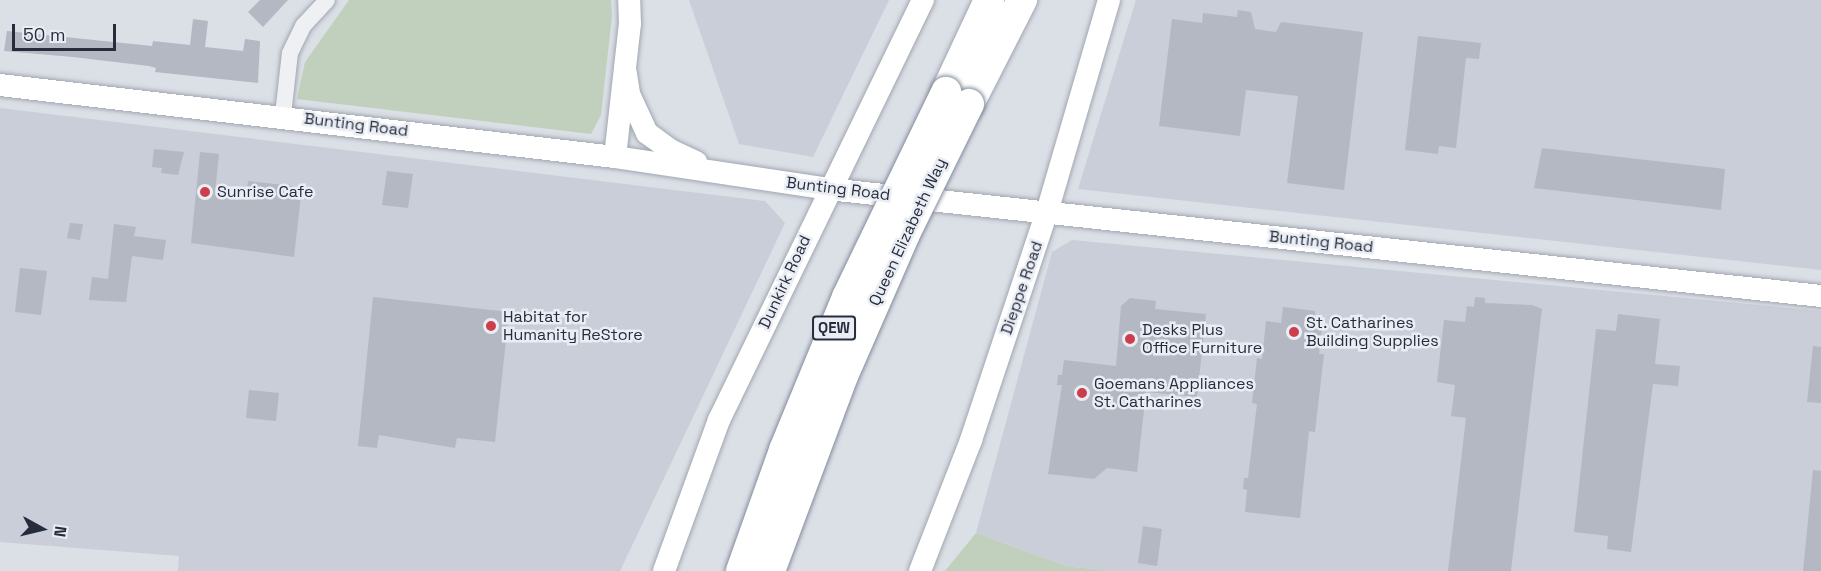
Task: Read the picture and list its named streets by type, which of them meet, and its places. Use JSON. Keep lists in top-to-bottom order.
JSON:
{
  "streets": {
    "highway": ["Queen Elizabeth Way", "QEW"],
    "main road": ["Bunting Road", "Dunkirk Road", "Dieppe Road"]
  },
  "crossings": [
    ["Bunting Road", "Dunkirk Road"],
    ["Bunting Road", "Dieppe Road"]
  ],
  "places": [
    "Sunrise Cafe",
    "Habitat for Humanity ReStore",
    "St. Catharines Building Supplies",
    "Desks Plus Office Furniture",
    "Goemans Appliances St. Catharines"
  ],
  "scale_bar": "50 m",
  "north": "right"
}
